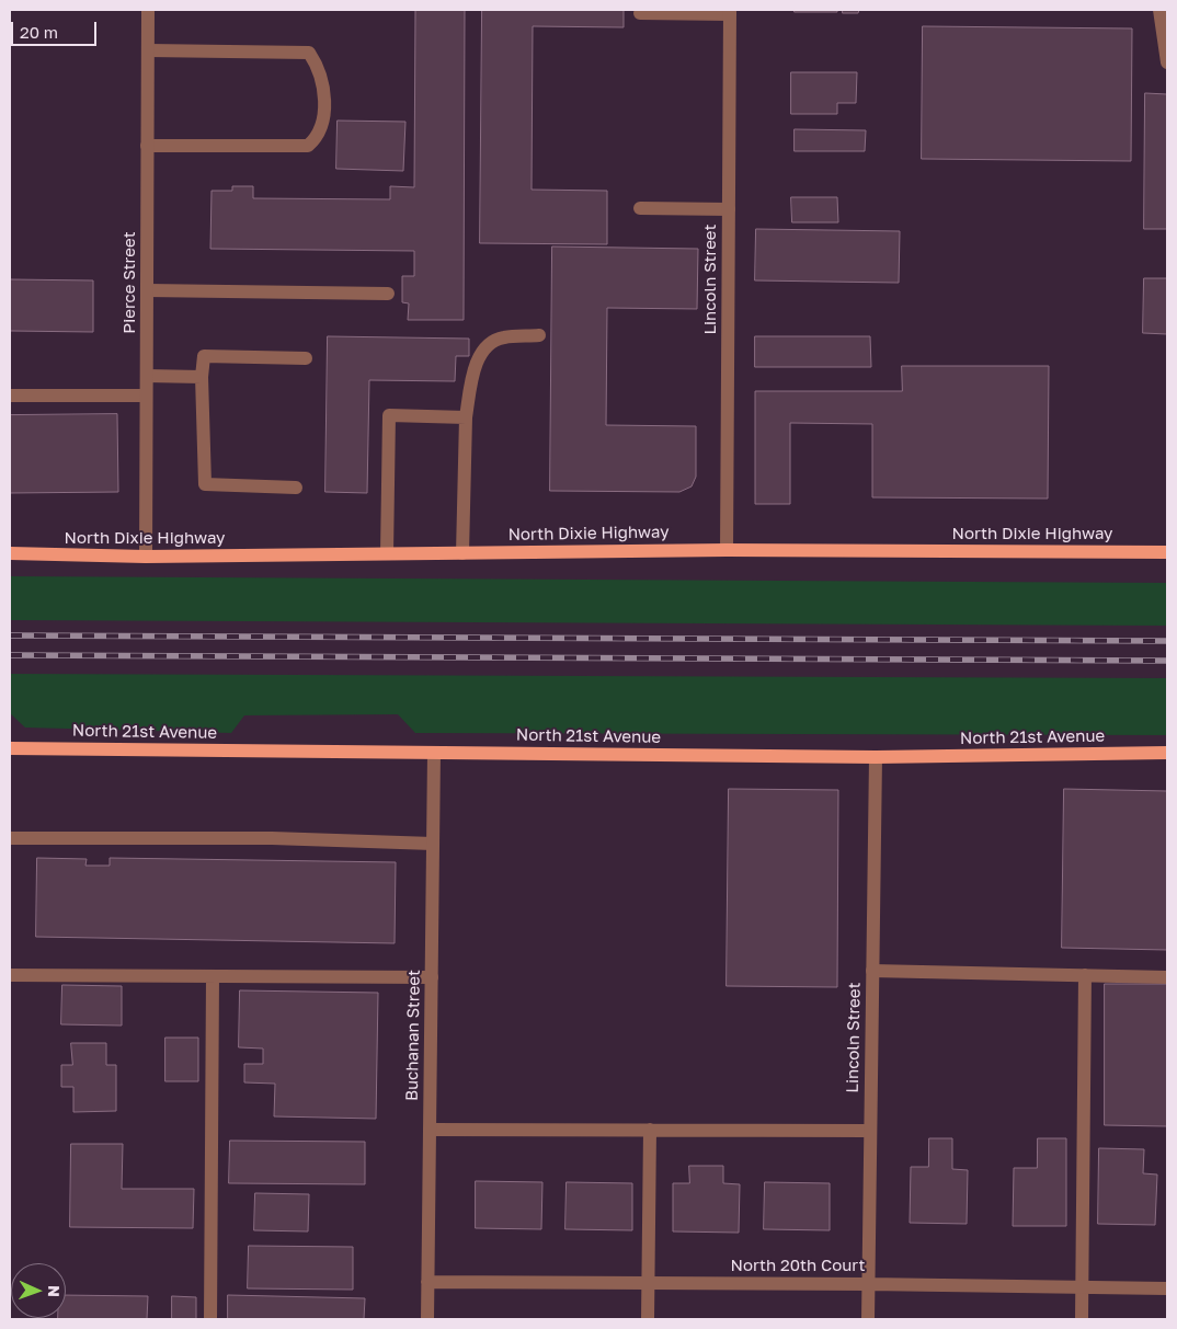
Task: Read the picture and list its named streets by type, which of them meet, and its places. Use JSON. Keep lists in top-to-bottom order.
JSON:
{
  "streets": {
    "main road": ["North Dixie Highway", "North 21st Avenue"],
    "street": [
      "Lincoln Street",
      "Pierce Street",
      "Buchanan Street",
      "North 20th Court"
    ]
  },
  "crossings": [
    ["Lincoln Street", "North Dixie Highway"],
    ["Lincoln Street", "North 21st Avenue"],
    ["Lincoln Street", "North 20th Court"],
    ["Pierce Street", "North Dixie Highway"],
    ["North 21st Avenue", "Buchanan Street"],
    ["Buchanan Street", "North 20th Court"]
  ],
  "scale_bar": "20 m",
  "north": "right"
}
